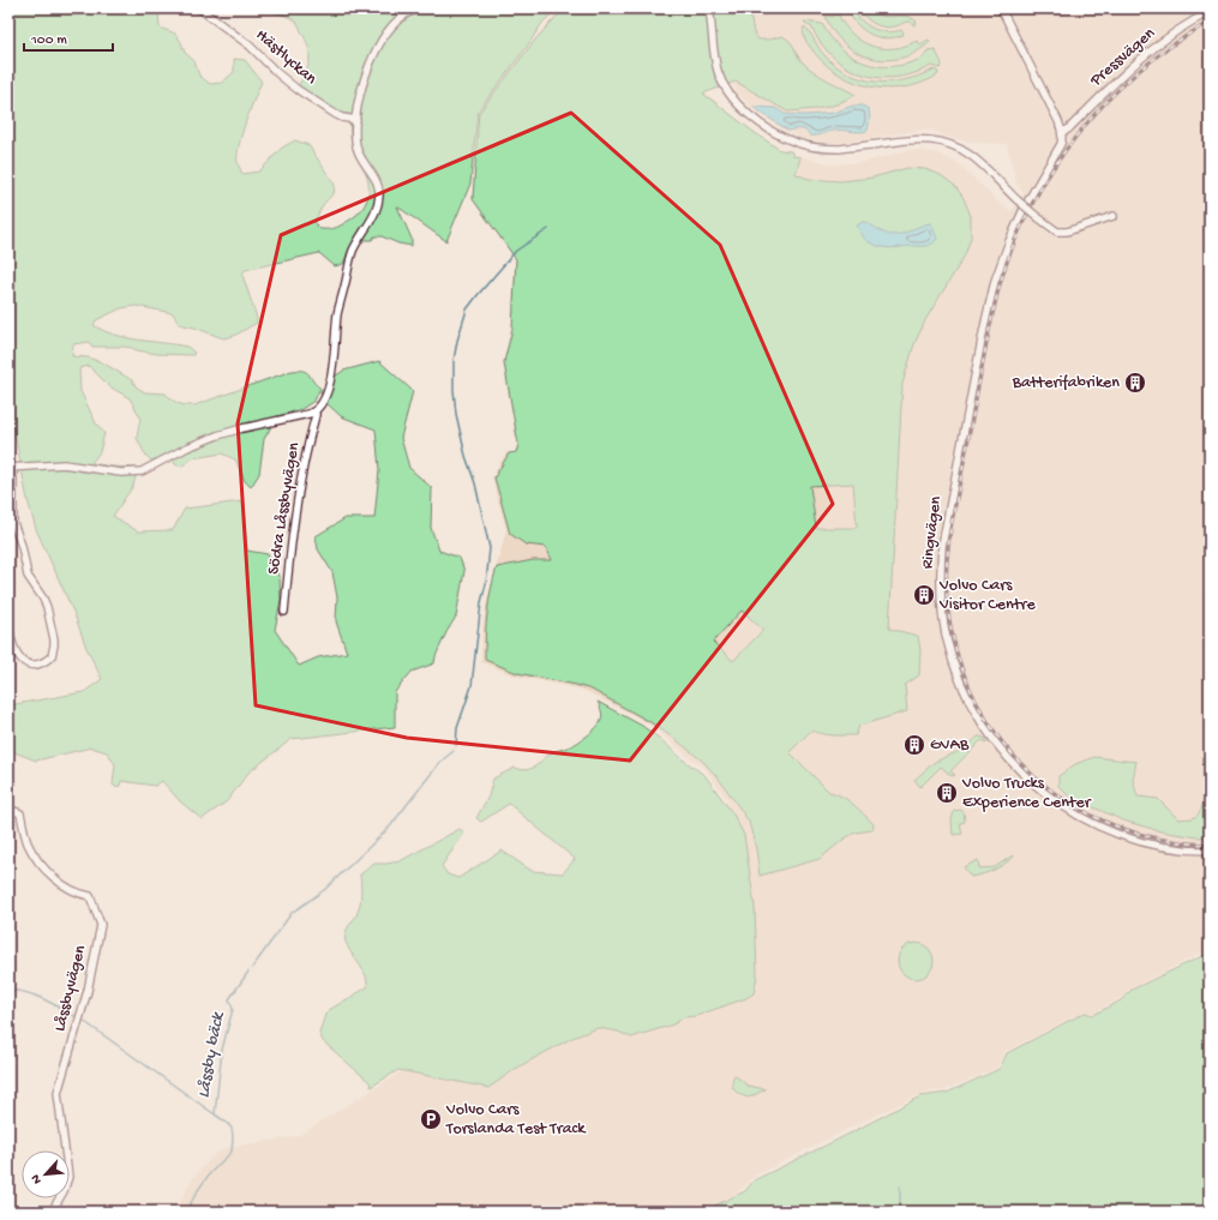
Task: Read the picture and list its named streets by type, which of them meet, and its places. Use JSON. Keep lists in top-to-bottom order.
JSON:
{
  "streets": {
    "street": [
      "Hästlyckan",
      "Pressvägen",
      "Södra Låssbyvägen",
      "Ringvägen",
      "Låssbyvägen"
    ]
  },
  "crossings": [
    ["Hästlyckan", "Södra Låssbyvägen"],
    ["Pressvägen", "Ringvägen"]
  ],
  "water": ["Låssby bäck"],
  "places": {
    "building": [
      "Batterifabriken",
      "Volvo Cars Visitor Centre",
      "GVAB",
      "Volvo Trucks Experience Center"
    ],
    "parking": ["Volvo Cars Torslanda Test Track"]
  },
  "scale_bar": "100 m",
  "north": "bottom left"
}
